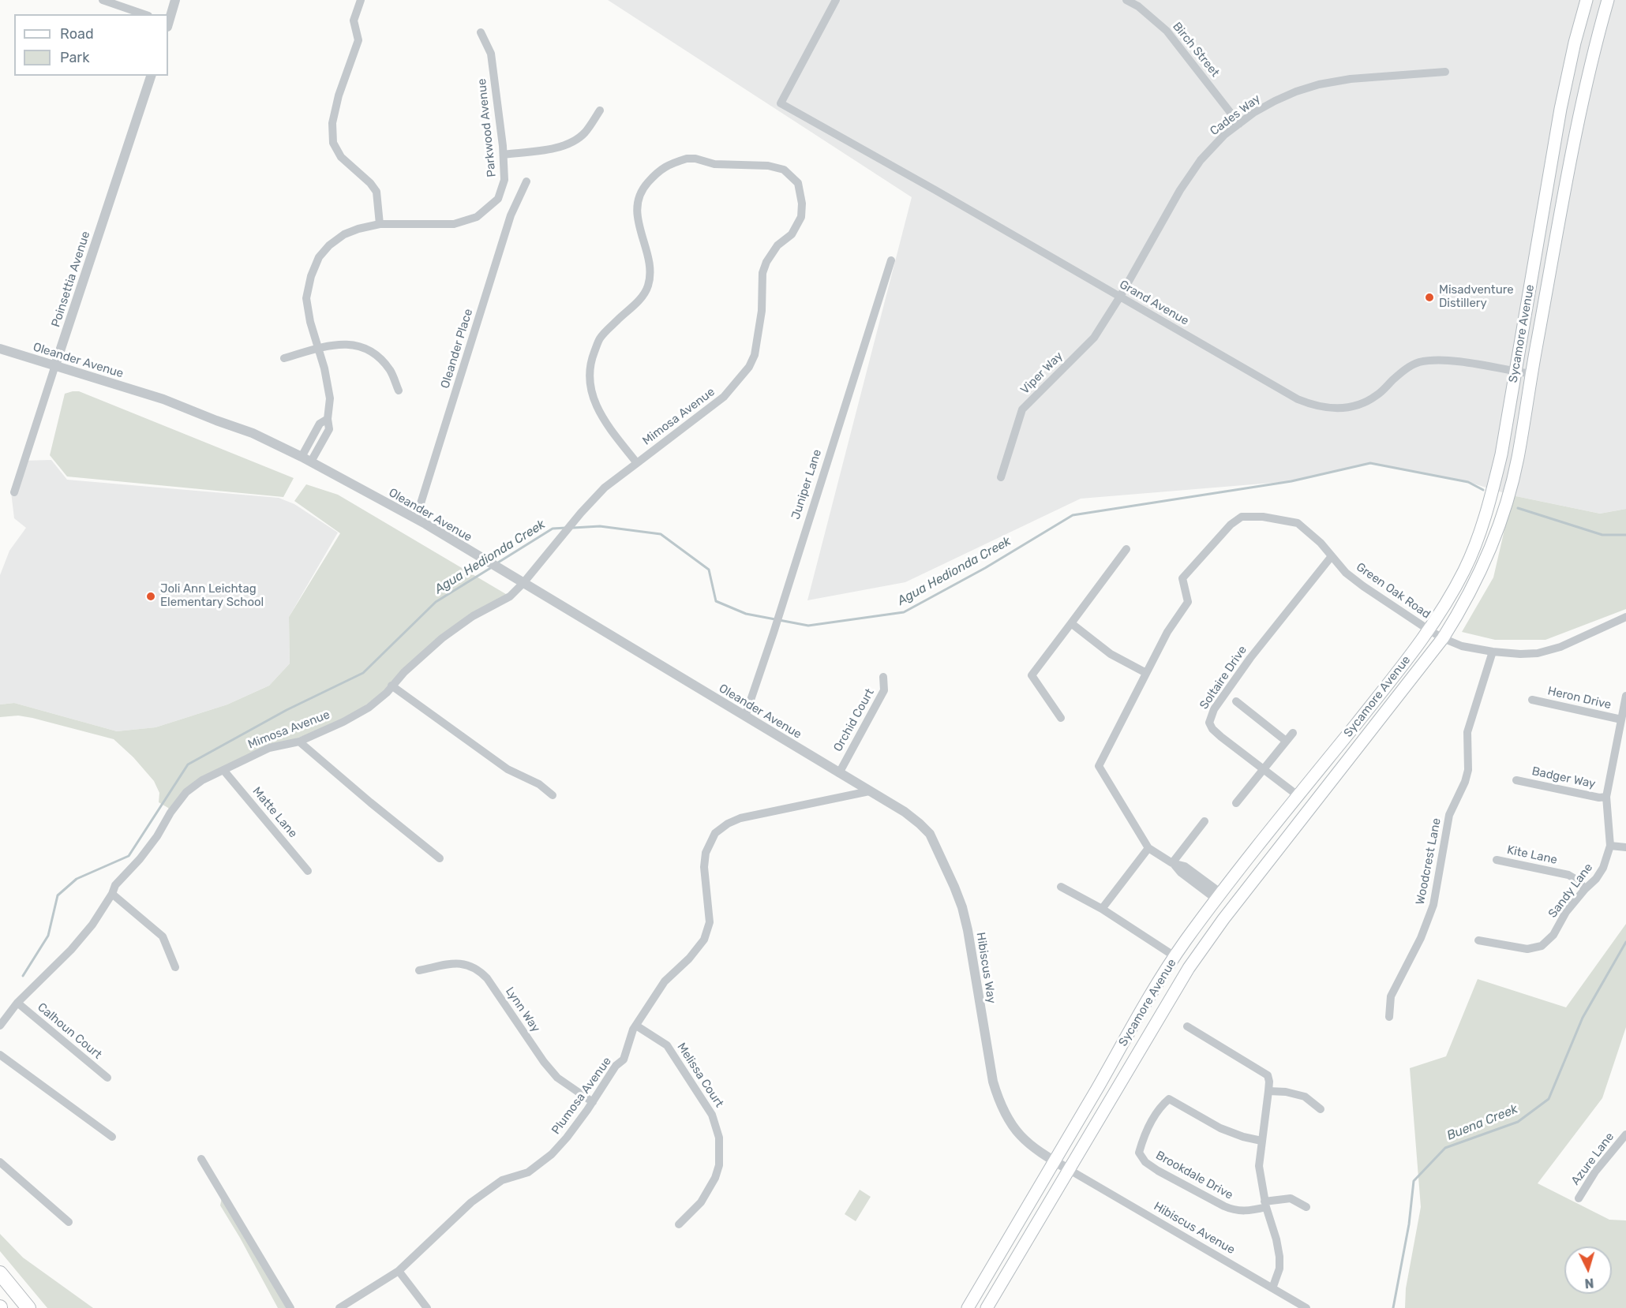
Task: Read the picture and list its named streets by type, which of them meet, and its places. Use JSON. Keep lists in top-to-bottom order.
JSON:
{
  "streets": {
    "main road": ["Sycamore Avenue"],
    "street": [
      "Birch Street",
      "Cades Way",
      "Parkwood Avenue",
      "Poinsettia Avenue",
      "Grand Avenue",
      "Oleander Place",
      "Oleander Avenue",
      "Viper Way",
      "Mimosa Avenue",
      "Juniper Lane",
      "Green Oak Road",
      "Soltaire Drive",
      "Heron Drive",
      "Orchid Court",
      "Badger Way",
      "Matte Lane",
      "Kite Lane",
      "Woodcrest Lane",
      "Sandy Lane",
      "Hibiscus Way",
      "Lynn Way",
      "Calhoun Court",
      "Melissa Court",
      "Plumosa Avenue",
      "Azure Lane",
      "Brookdale Drive",
      "Hibiscus Avenue"
    ]
  },
  "crossings": [
    ["Birch Street", "Cades Way"],
    ["Cades Way", "Grand Avenue"],
    ["Cades Way", "Viper Way"],
    ["Parkwood Avenue", "Oleander Avenue"],
    ["Poinsettia Avenue", "Oleander Avenue"],
    ["Grand Avenue", "Sycamore Avenue"],
    ["Grand Avenue", "Viper Way"],
    ["Sycamore Avenue", "Green Oak Road"],
    ["Sycamore Avenue", "Soltaire Drive"],
    ["Sycamore Avenue", "Hibiscus Way"],
    ["Sycamore Avenue", "Hibiscus Avenue"],
    ["Oleander Place", "Oleander Avenue"],
    ["Oleander Avenue", "Mimosa Avenue"],
    ["Oleander Avenue", "Juniper Lane"],
    ["Oleander Avenue", "Orchid Court"],
    ["Oleander Avenue", "Hibiscus Way"],
    ["Oleander Avenue", "Plumosa Avenue"],
    ["Mimosa Avenue", "Matte Lane"],
    ["Mimosa Avenue", "Calhoun Court"],
    ["Green Oak Road", "Soltaire Drive"],
    ["Heron Drive", "Sandy Lane"],
    ["Badger Way", "Sandy Lane"],
    ["Kite Lane", "Sandy Lane"],
    ["Hibiscus Way", "Plumosa Avenue"],
    ["Hibiscus Way", "Hibiscus Avenue"],
    ["Lynn Way", "Plumosa Avenue"],
    ["Melissa Court", "Plumosa Avenue"]
  ],
  "water": ["Agua Hedionda Creek", "Buena Creek"],
  "places": ["Misadventure Distillery", "Joli Ann Leichtag Elementary School"],
  "legend": ["Road", "Park"],
  "north": "bottom"
}
